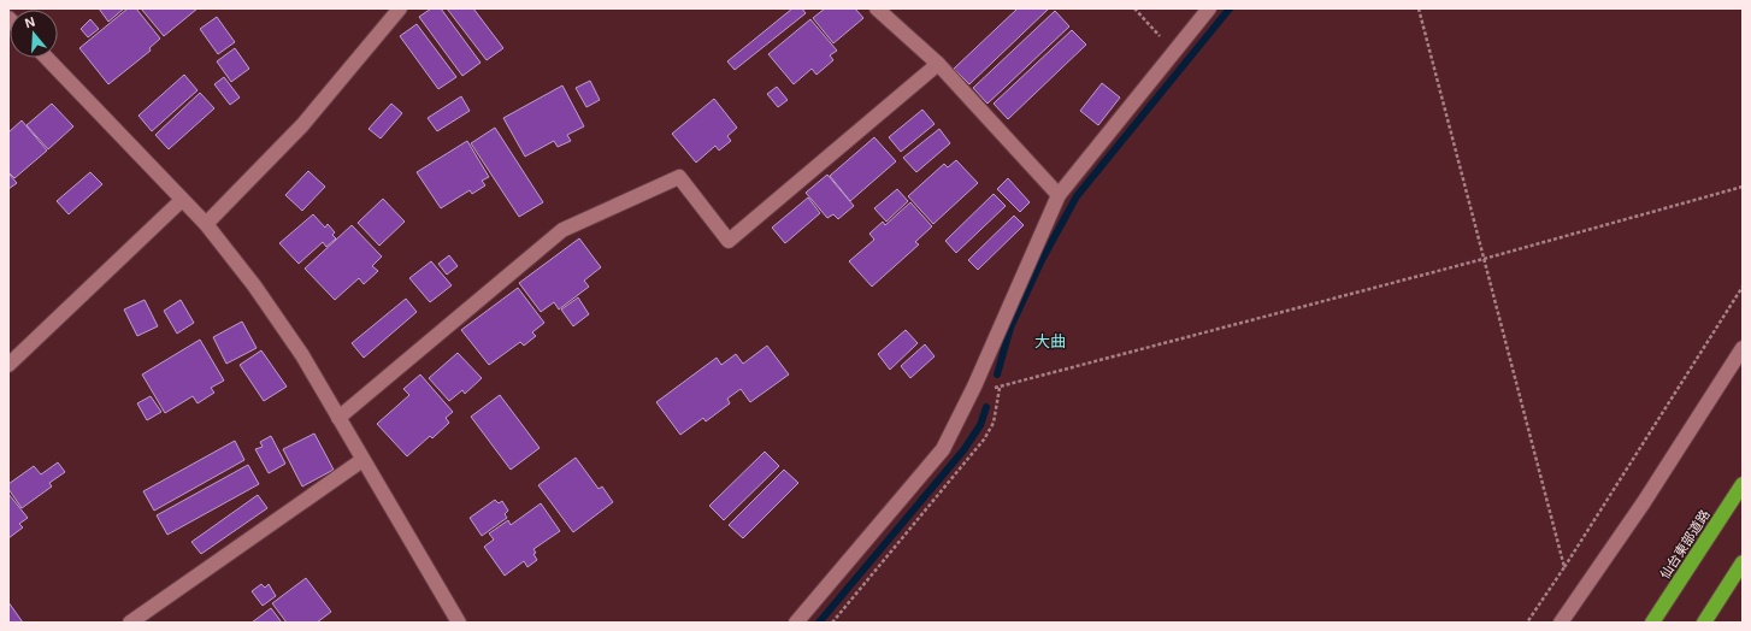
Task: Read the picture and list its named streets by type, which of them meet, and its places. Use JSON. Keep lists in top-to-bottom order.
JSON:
{
  "streets": {
    "highway": ["仙台東部道路"]
  },
  "districts": ["大曲"],
  "north": "top"
}
